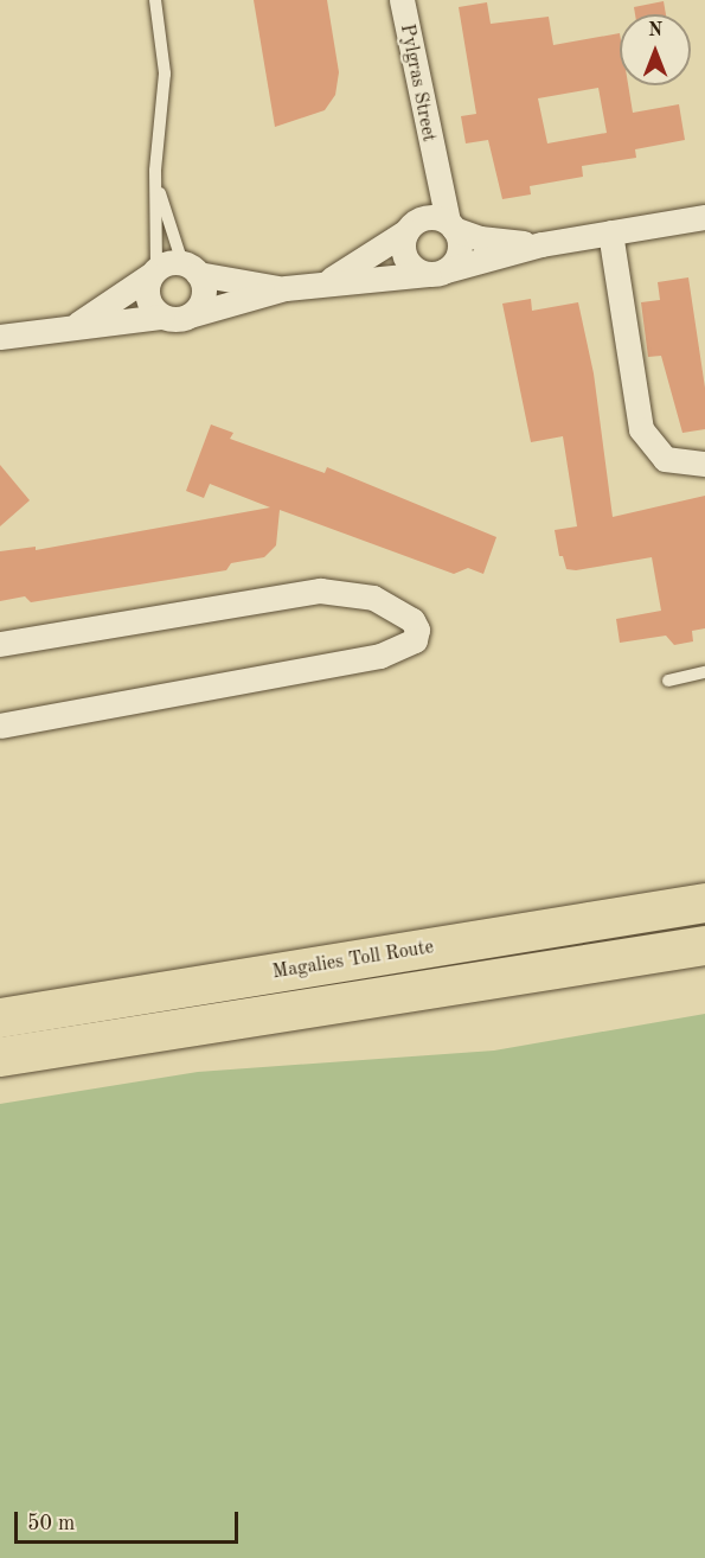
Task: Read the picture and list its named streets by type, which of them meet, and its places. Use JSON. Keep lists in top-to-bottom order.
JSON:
{
  "streets": {
    "highway": ["Magalies Toll Route"],
    "street": ["Pylgras Street"]
  },
  "scale_bar": "50 m",
  "north": "top"
}
